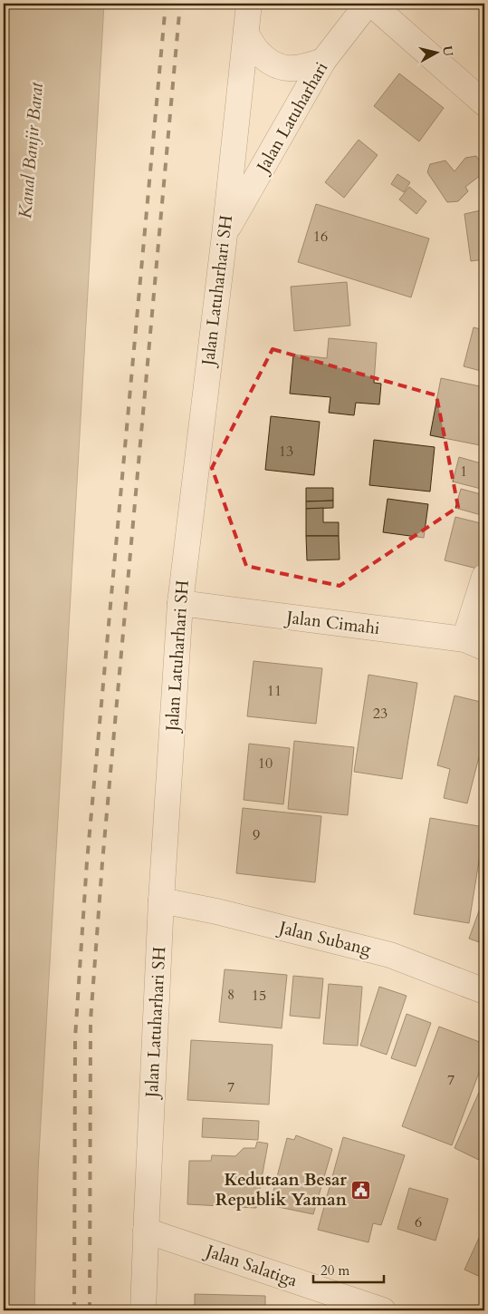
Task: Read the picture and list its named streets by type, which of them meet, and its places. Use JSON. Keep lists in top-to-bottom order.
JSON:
{
  "streets": {
    "street": [
      "Jalan Latuharhari",
      "Jalan Latuharhari SH",
      "Jalan Cimahi",
      "Jalan Subang",
      "Jalan Salatiga"
    ]
  },
  "crossings": [
    ["Jalan Latuharhari", "Jalan Latuharhari SH"],
    ["Jalan Latuharhari SH", "Jalan Cimahi"],
    ["Jalan Latuharhari SH", "Jalan Subang"],
    ["Jalan Latuharhari SH", "Jalan Salatiga"]
  ],
  "water": ["Kanal Banjir Barat"],
  "places": {
    "public building": ["Kedutaan Besar Republik Yaman"]
  },
  "house_numbers": [
    "16",
    "13",
    "1",
    "11",
    "23",
    "10",
    "9",
    "8",
    "15",
    "7",
    "7",
    "6"
  ],
  "scale_bar": "20 m",
  "north": "right"
}
